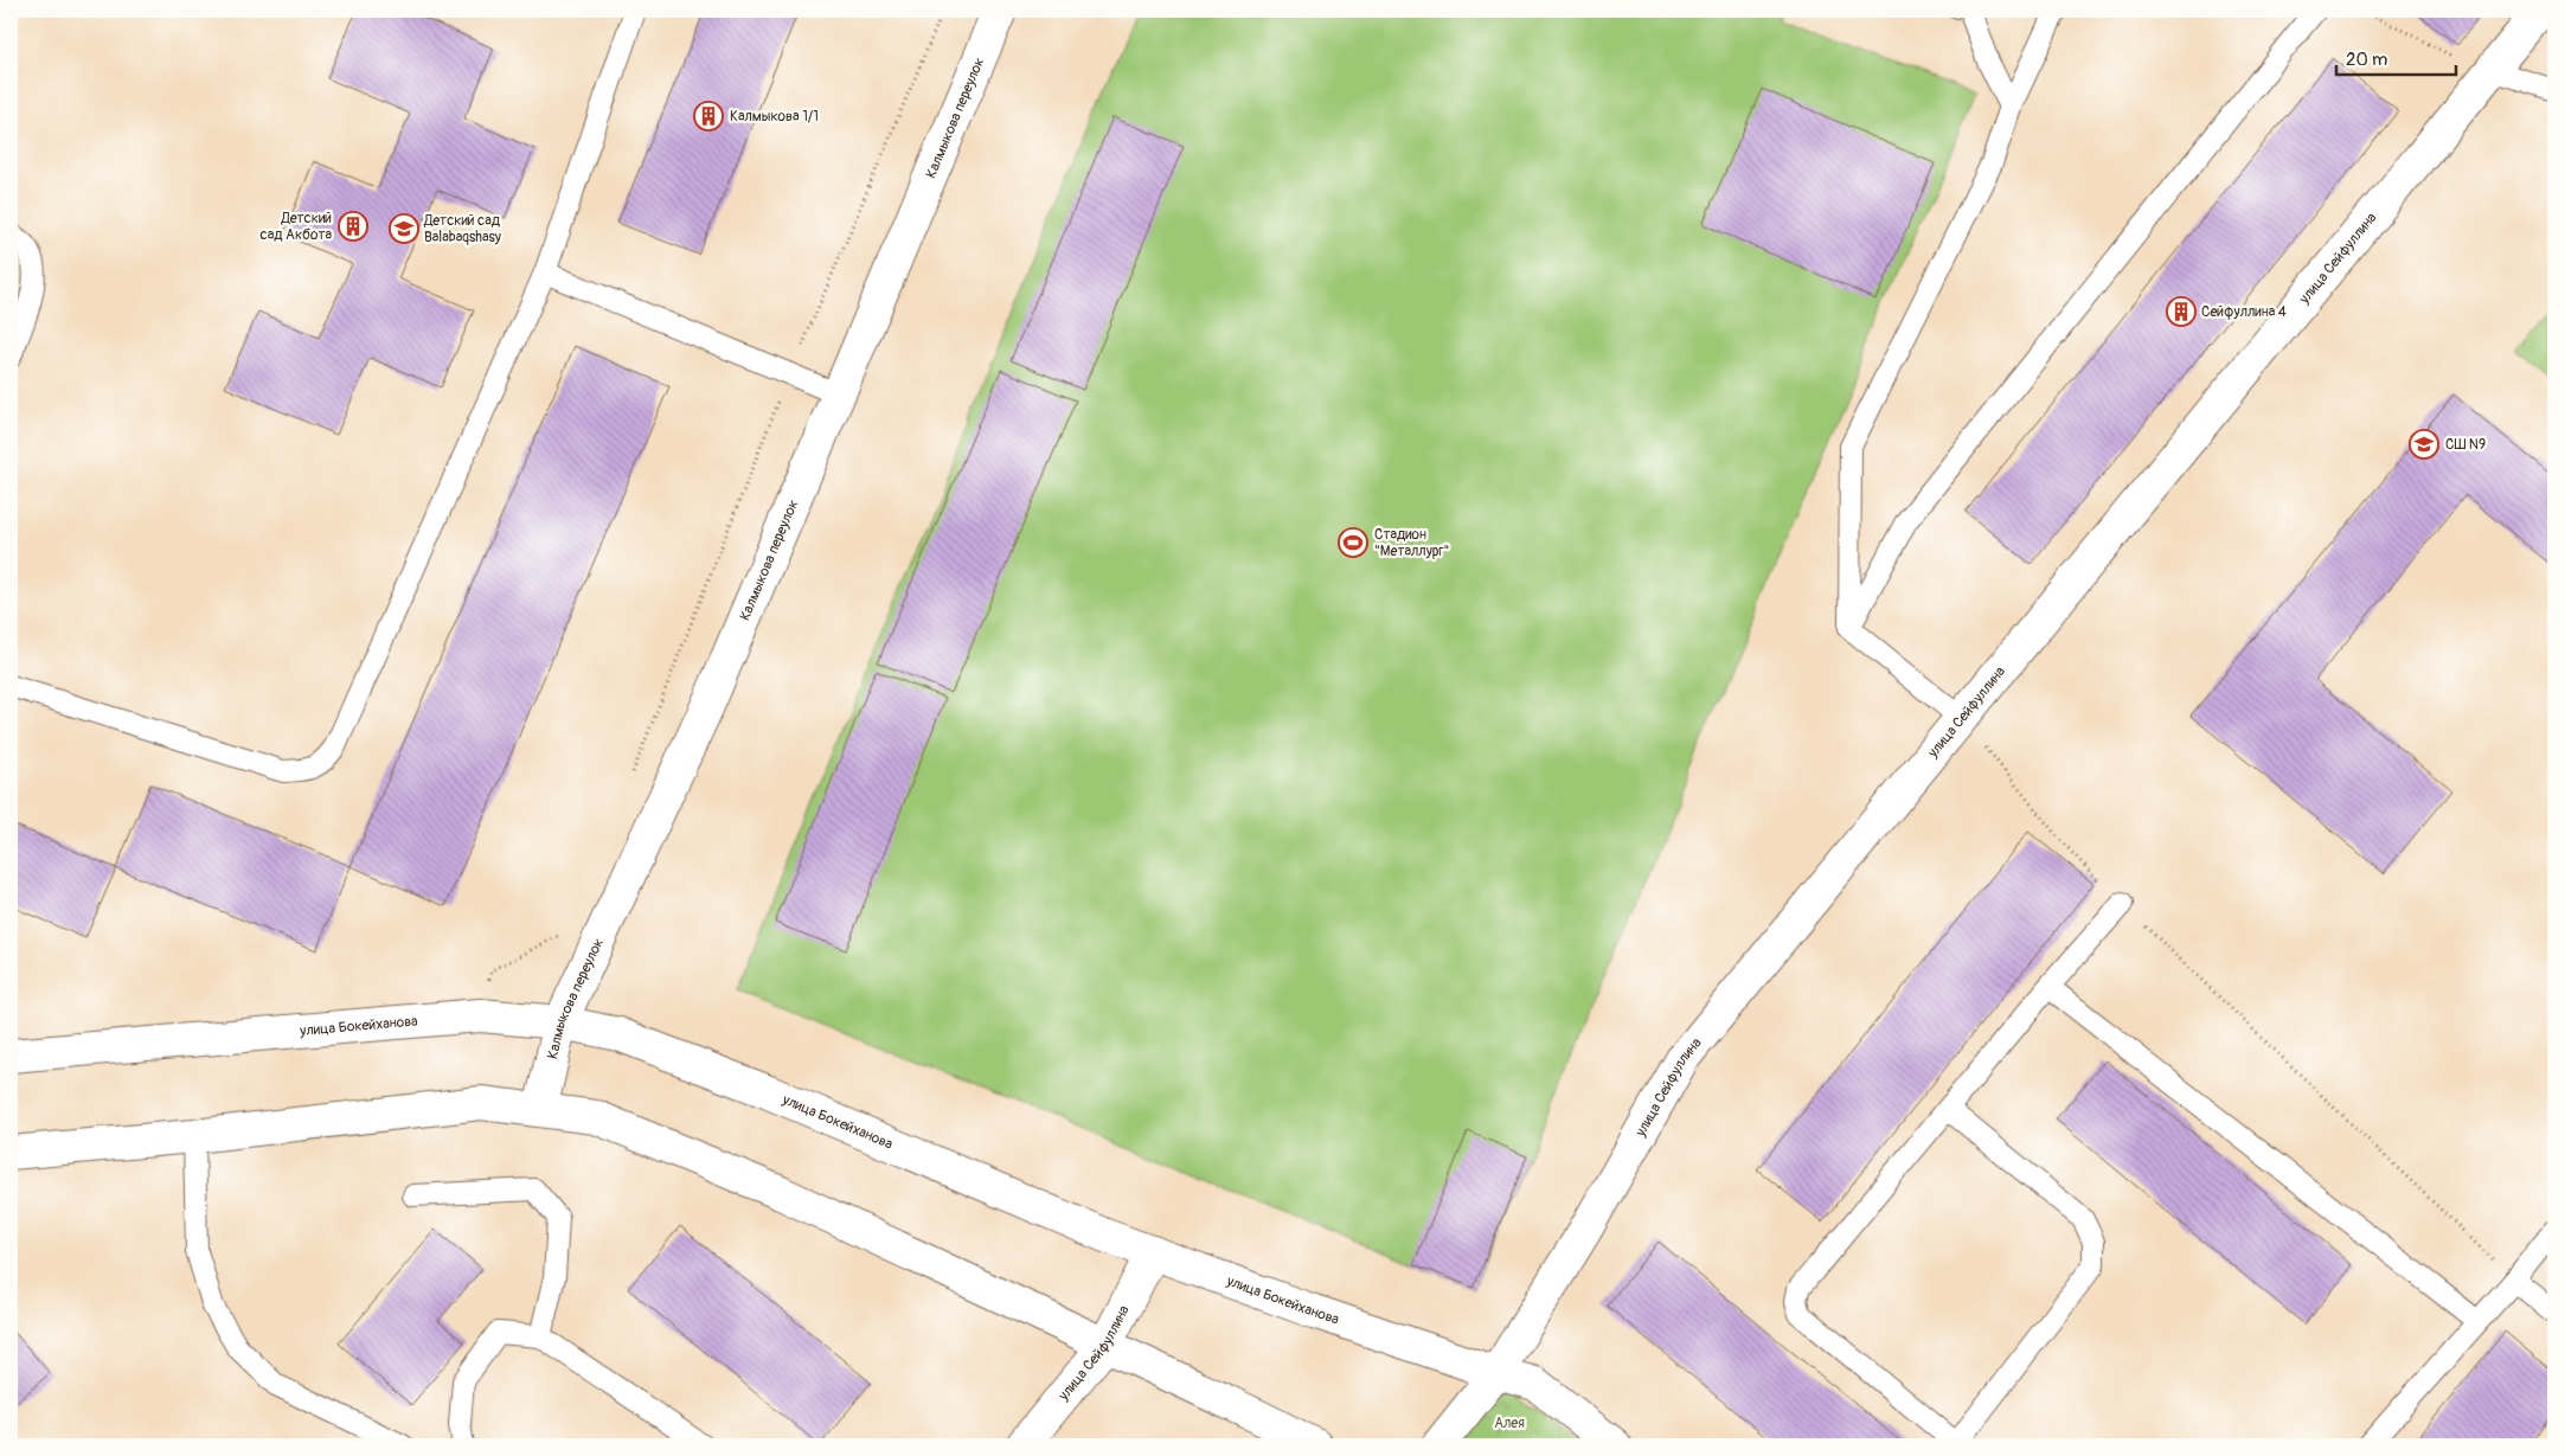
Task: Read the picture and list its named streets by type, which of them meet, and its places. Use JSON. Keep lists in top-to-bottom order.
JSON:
{
  "streets": {
    "street": ["Калмыкова переулок", "улица Сейфуллина", "улица Бокейханова"]
  },
  "crossings": [
    ["Калмыкова переулок", "улица Бокейханова"],
    ["улица Сейфуллина", "улица Бокейханова"]
  ],
  "parks": ["Алея"],
  "places": {
    "building": ["Калмыкова 1/1", "Детский сад Акбота", "Сейфуллина 4"],
    "school or university": ["Детский сад Balabaqshasy", "СШ N9"],
    "sports": ["Стадион \"Металлург\""]
  },
  "scale_bar": "20 m"
}
